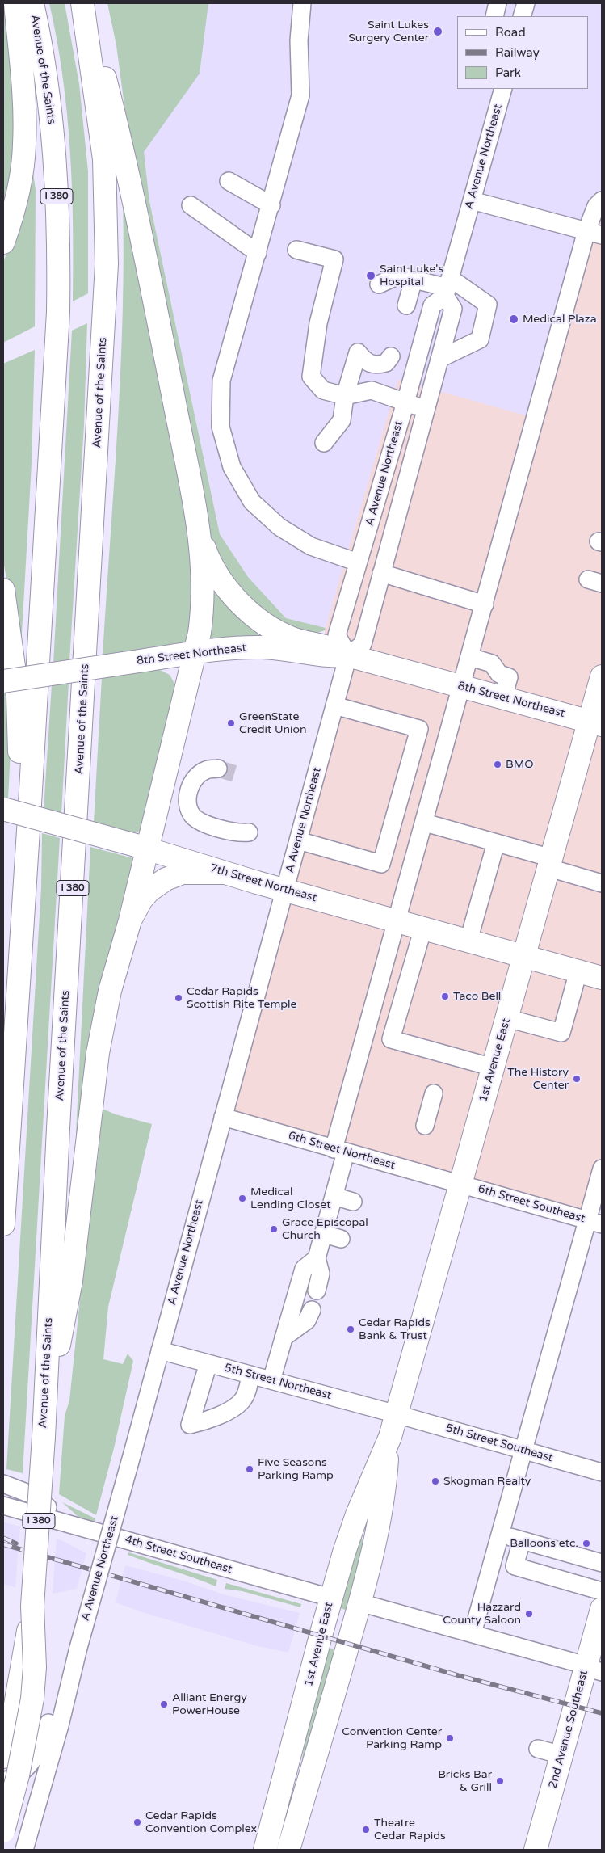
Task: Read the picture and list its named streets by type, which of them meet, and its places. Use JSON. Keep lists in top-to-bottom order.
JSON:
{
  "streets": {
    "main road": [
      "Avenue of the Saints",
      "I 380",
      "8th Street Northeast",
      "7th Street Northeast",
      "1st Avenue East",
      "2nd Avenue Southeast"
    ],
    "street": [
      "A Avenue Northeast",
      "6th Street Northeast",
      "6th Street Southeast",
      "5th Street Northeast",
      "5th Street Southeast",
      "4th Street Southeast"
    ]
  },
  "crossings": [
    ["Avenue of the Saints", "I 380"],
    ["A Avenue Northeast", "8th Street Northeast"],
    ["A Avenue Northeast", "7th Street Northeast"],
    ["A Avenue Northeast", "6th Street Northeast"],
    ["A Avenue Northeast", "5th Street Northeast"],
    ["8th Street Northeast", "1st Avenue East"],
    ["7th Street Northeast", "1st Avenue East"],
    ["1st Avenue East", "6th Street Northeast"],
    ["1st Avenue East", "6th Street Southeast"],
    ["1st Avenue East", "5th Street Northeast"],
    ["1st Avenue East", "5th Street Southeast"],
    ["1st Avenue East", "4th Street Southeast"],
    ["6th Street Northeast", "6th Street Southeast"],
    ["5th Street Northeast", "5th Street Southeast"]
  ],
  "places": [
    "Saint Lukes Surgery Center",
    "Saint Luke's Hospital",
    "Medical Plaza",
    "GreenState Credit Union",
    "BMO",
    "Taco Bell",
    "Cedar Rapids Scottish Rite Temple",
    "The History Center",
    "Medical Lending Closet",
    "Grace Episcopal Church",
    "Cedar Rapids Bank & Trust",
    "Five Seasons Parking Ramp",
    "Skogman Realty",
    "Balloons etc.",
    "Hazzard County Saloon",
    "Alliant Energy PowerHouse",
    "Convention Center Parking Ramp",
    "Bricks Bar & Grill",
    "Cedar Rapids Convention Complex",
    "Theatre Cedar Rapids"
  ],
  "legend": ["Road", "Railway", "Park"]
}
